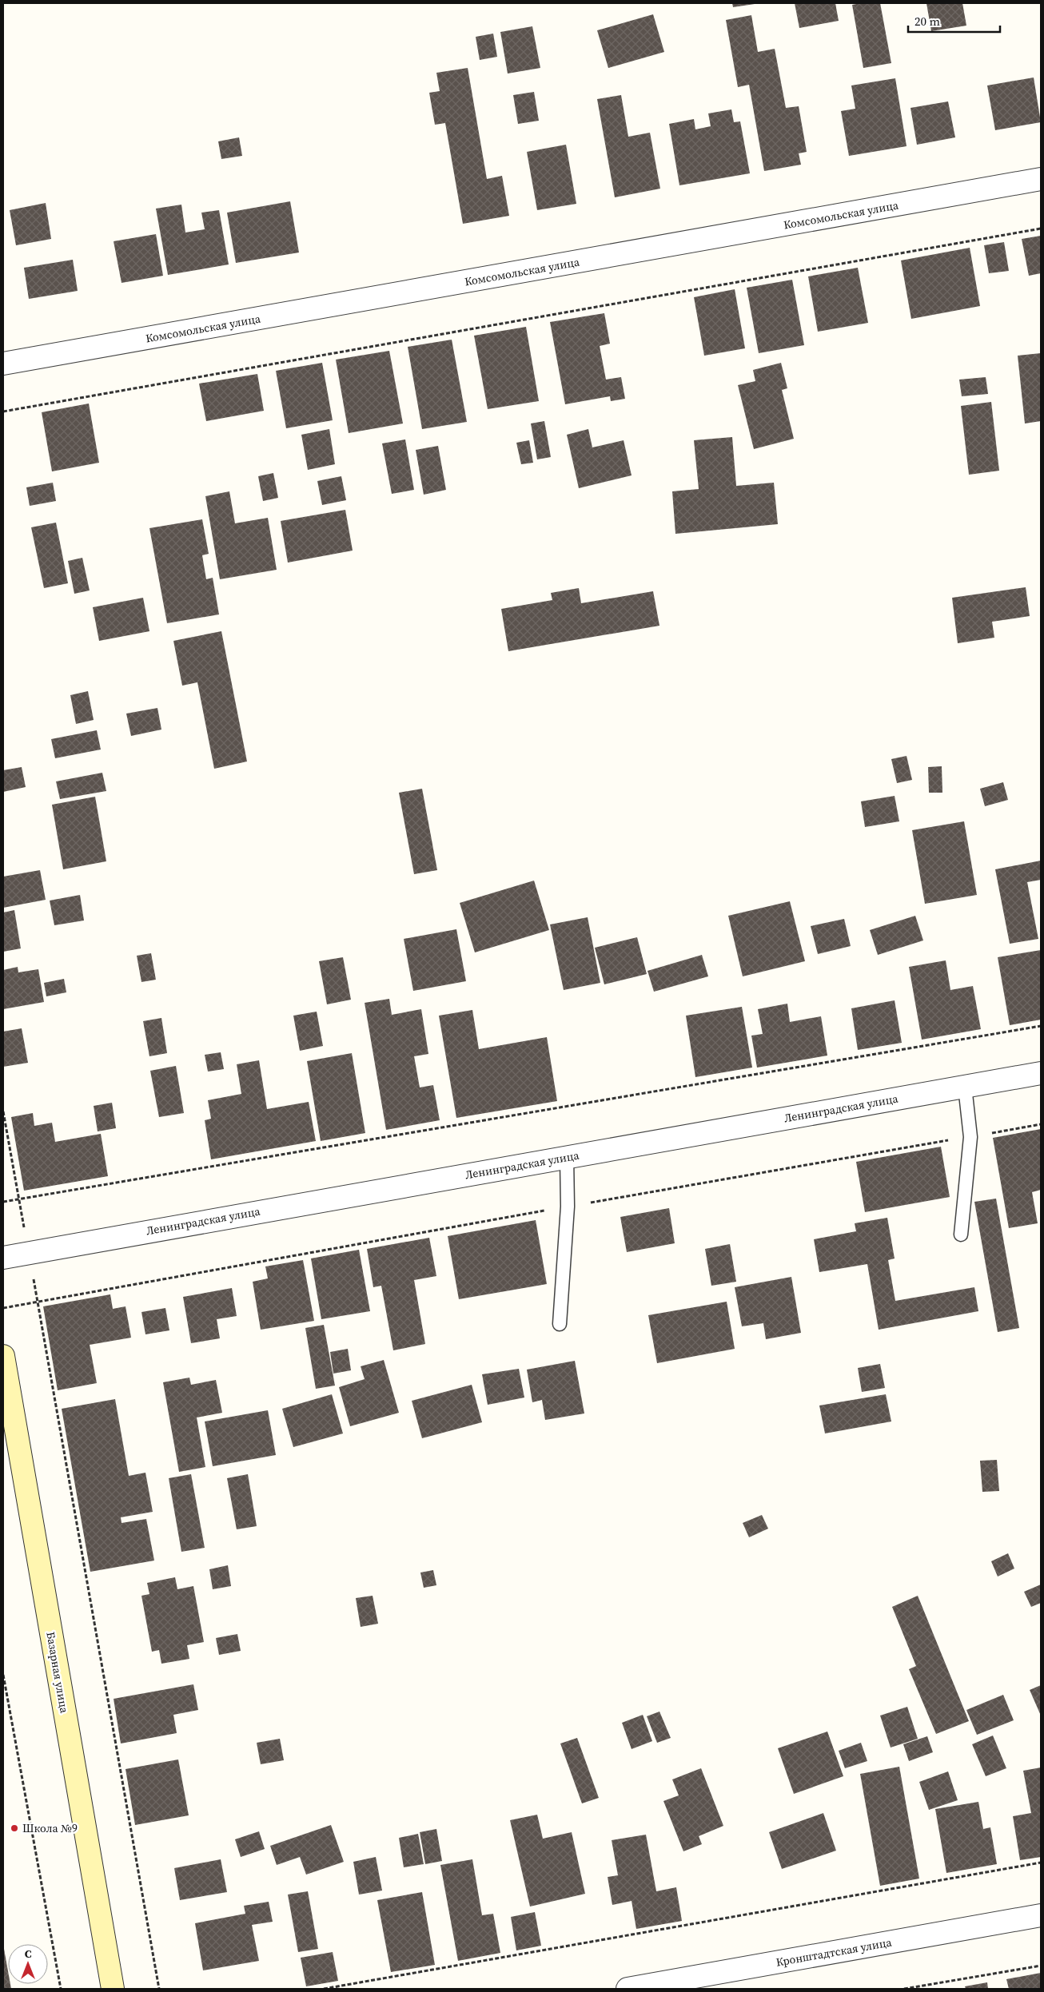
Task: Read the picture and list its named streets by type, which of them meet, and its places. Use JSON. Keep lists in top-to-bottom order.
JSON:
{
  "streets": {
    "main road": ["Базарная улица"],
    "street": ["Комсомольская улица", "Ленинградская улица", "Кронштадтская улица"]
  },
  "places": ["Школа №9"],
  "scale_bar": "20 m",
  "north": "top"
}
